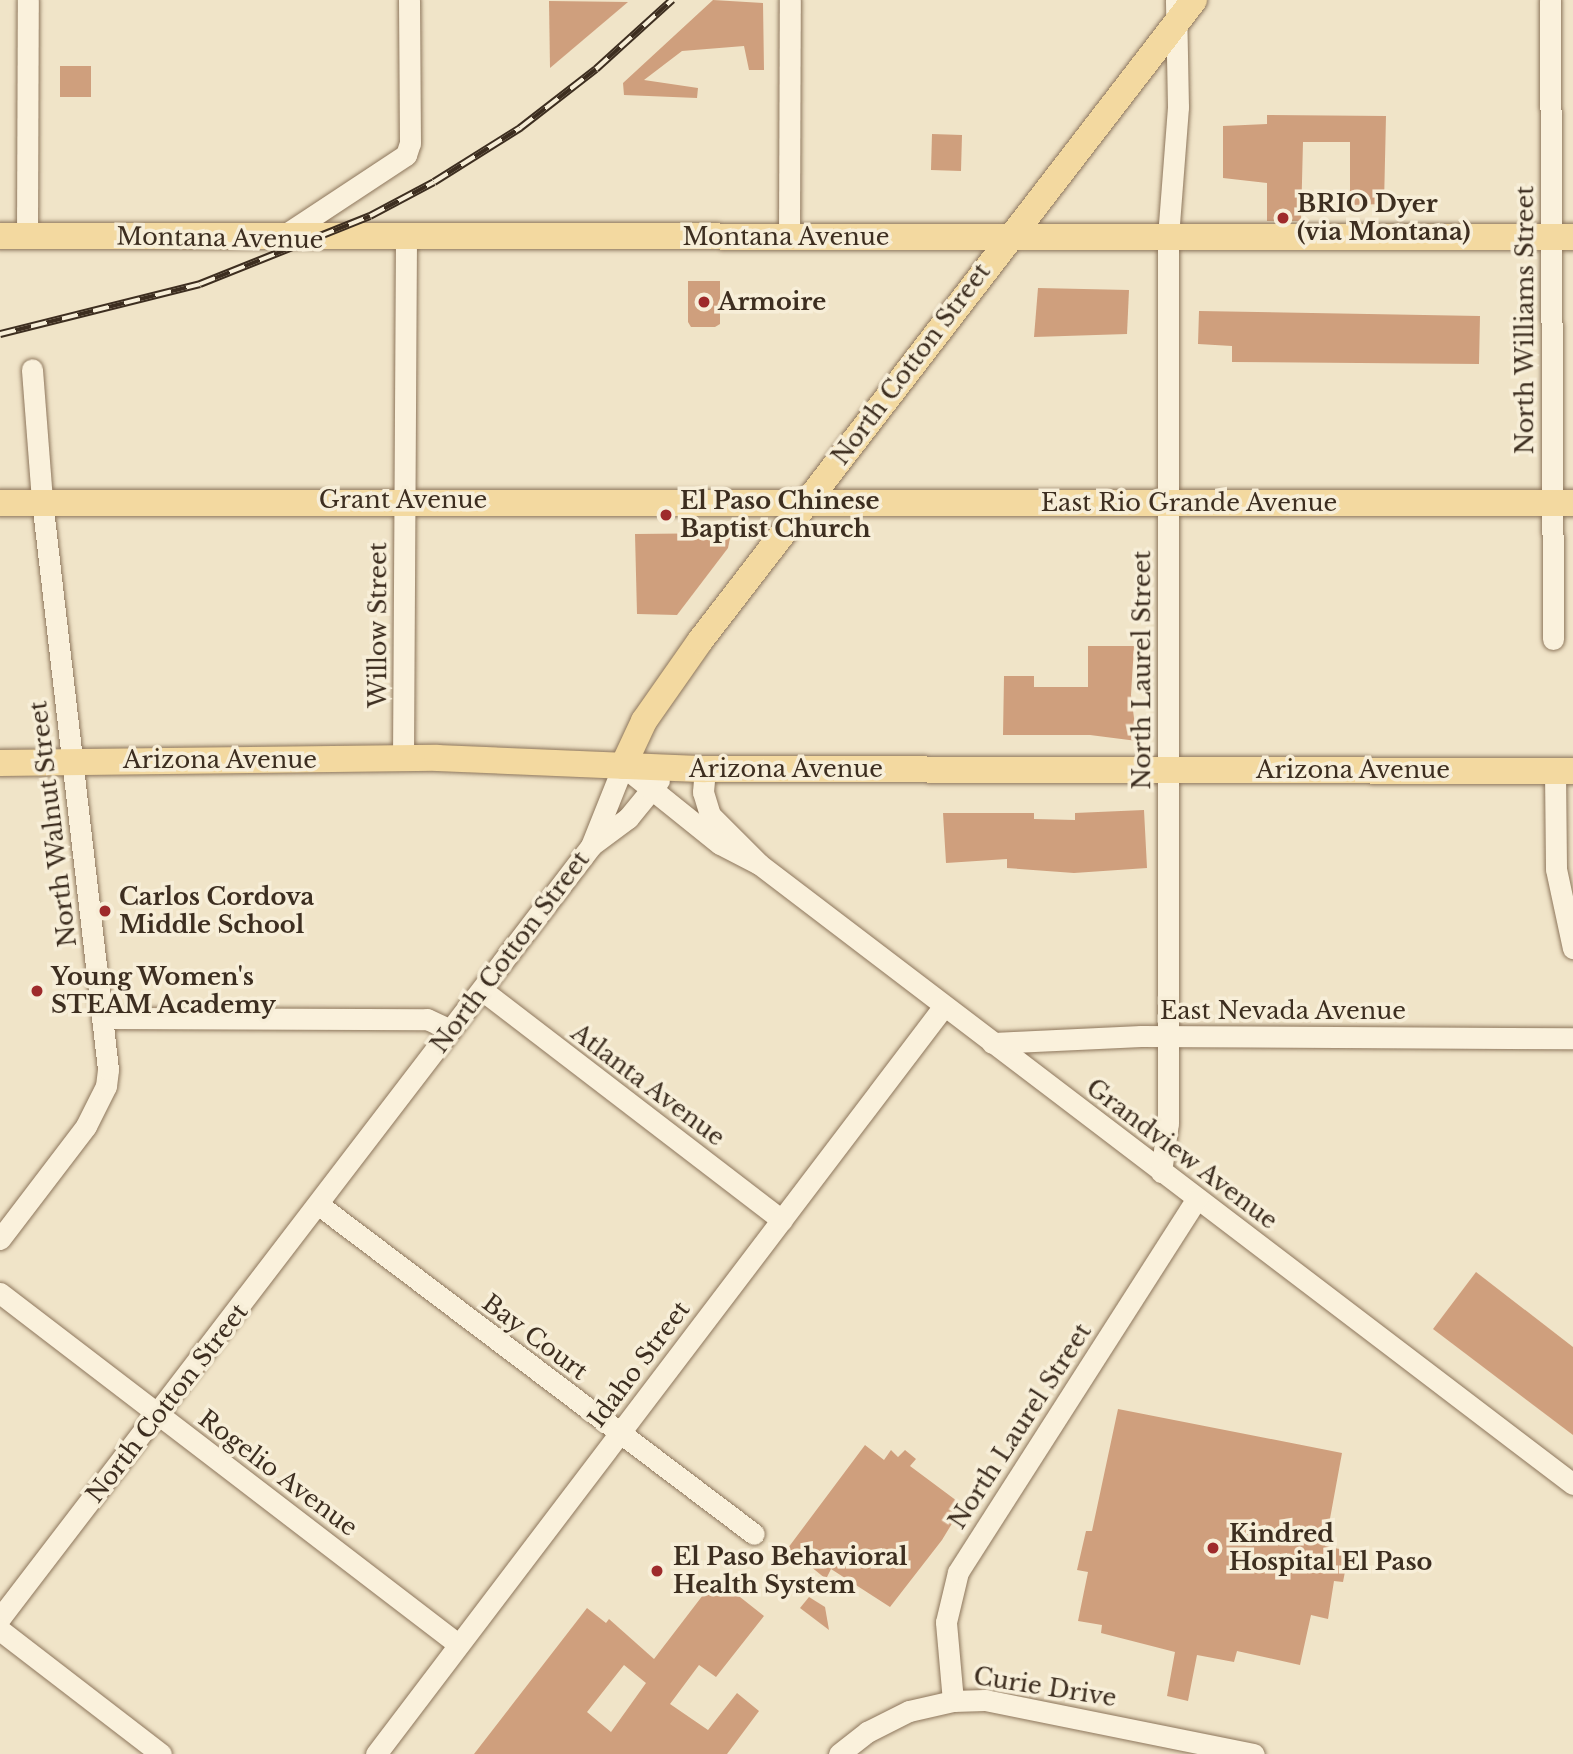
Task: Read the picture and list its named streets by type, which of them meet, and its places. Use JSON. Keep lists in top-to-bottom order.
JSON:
{
  "streets": {
    "main road": [
      "Montana Avenue",
      "North Cotton Street",
      "Grant Avenue",
      "East Rio Grande Avenue",
      "Arizona Avenue"
    ],
    "street": [
      "North Williams Street",
      "Willow Street",
      "North Laurel Street",
      "North Walnut Street",
      "East Nevada Avenue",
      "Atlanta Avenue",
      "Grandview Avenue",
      "Bay Court",
      "Idaho Street",
      "Rogelio Avenue",
      "Curie Drive"
    ]
  },
  "crossings": [
    ["Montana Avenue", "North Williams Street"],
    ["Montana Avenue", "North Cotton Street"],
    ["Montana Avenue", "Willow Street"],
    ["Montana Avenue", "North Laurel Street"],
    ["North Williams Street", "East Rio Grande Avenue"],
    ["North Cotton Street", "Grant Avenue"],
    ["North Cotton Street", "East Rio Grande Avenue"],
    ["North Cotton Street", "North Laurel Street"],
    ["North Cotton Street", "Arizona Avenue"],
    ["North Cotton Street", "Atlanta Avenue"],
    ["North Cotton Street", "Grandview Avenue"],
    ["North Cotton Street", "Bay Court"],
    ["North Cotton Street", "Rogelio Avenue"],
    ["Grant Avenue", "East Rio Grande Avenue"],
    ["Grant Avenue", "Willow Street"],
    ["Grant Avenue", "North Walnut Street"],
    ["East Rio Grande Avenue", "North Laurel Street"],
    ["Willow Street", "Arizona Avenue"],
    ["North Laurel Street", "Arizona Avenue"],
    ["North Laurel Street", "East Nevada Avenue"],
    ["North Laurel Street", "Grandview Avenue"],
    ["North Laurel Street", "Curie Drive"],
    ["Arizona Avenue", "North Walnut Street"],
    ["Arizona Avenue", "Grandview Avenue"],
    ["East Nevada Avenue", "Grandview Avenue"],
    ["Atlanta Avenue", "Idaho Street"],
    ["Grandview Avenue", "Idaho Street"],
    ["Bay Court", "Idaho Street"],
    ["Idaho Street", "Rogelio Avenue"]
  ],
  "places": [
    "BRIO Dyer (via Montana)",
    "Armoire",
    "El Paso Chinese Baptist Church",
    "Carlos Cordova Middle School",
    "Young Women's STEAM Academy",
    "Kindred Hospital El Paso",
    "El Paso Behavioral Health System"
  ]
}
